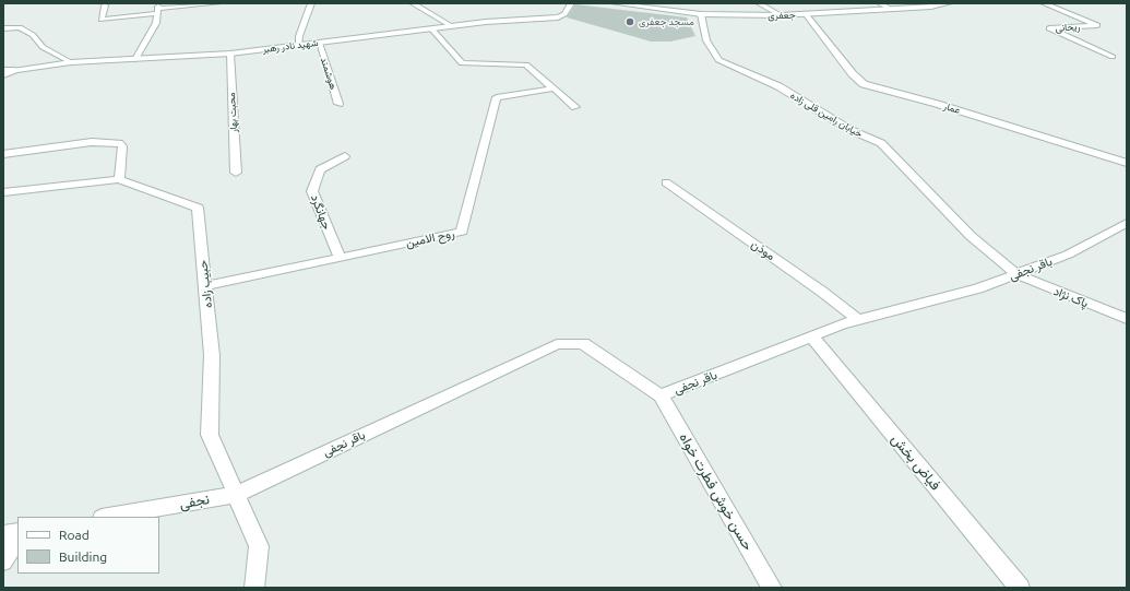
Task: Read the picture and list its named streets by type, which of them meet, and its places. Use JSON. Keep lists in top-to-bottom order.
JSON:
{
  "streets": {
    "street": [
      "جعفری",
      "ریحانی",
      "شهید نادر رهبر",
      "هوشمند",
      "عمار",
      "محبت بهار",
      "خیابان رامین قلی زاده",
      "جهانگرد",
      "روح الامین",
      "موذن",
      "باقر نجفی",
      "حبیب زاده",
      "پاک نژاد",
      "فیاض بخش",
      "حسن خوش فطرت خواه",
      "نجفی"
    ]
  },
  "crossings": [
    ["جعفری", "عمار"],
    ["جعفری", "خیابان رامین قلی زاده"],
    ["شهید نادر رهبر", "هوشمند"],
    ["شهید نادر رهبر", "محبت بهار"],
    ["خیابان رامین قلی زاده", "باقر نجفی"],
    ["خیابان رامین قلی زاده", "پاک نژاد"],
    ["جهانگرد", "روح الامین"],
    ["روح الامین", "حبیب زاده"],
    ["موذن", "باقر نجفی"],
    ["باقر نجفی", "حبیب زاده"],
    ["باقر نجفی", "پاک نژاد"],
    ["باقر نجفی", "فیاض بخش"],
    ["باقر نجفی", "حسن خوش فطرت خواه"],
    ["باقر نجفی", "نجفی"],
    ["حبیب زاده", "نجفی"]
  ],
  "places": ["مسجد جعفری"],
  "legend": ["Road", "Building"]
}
